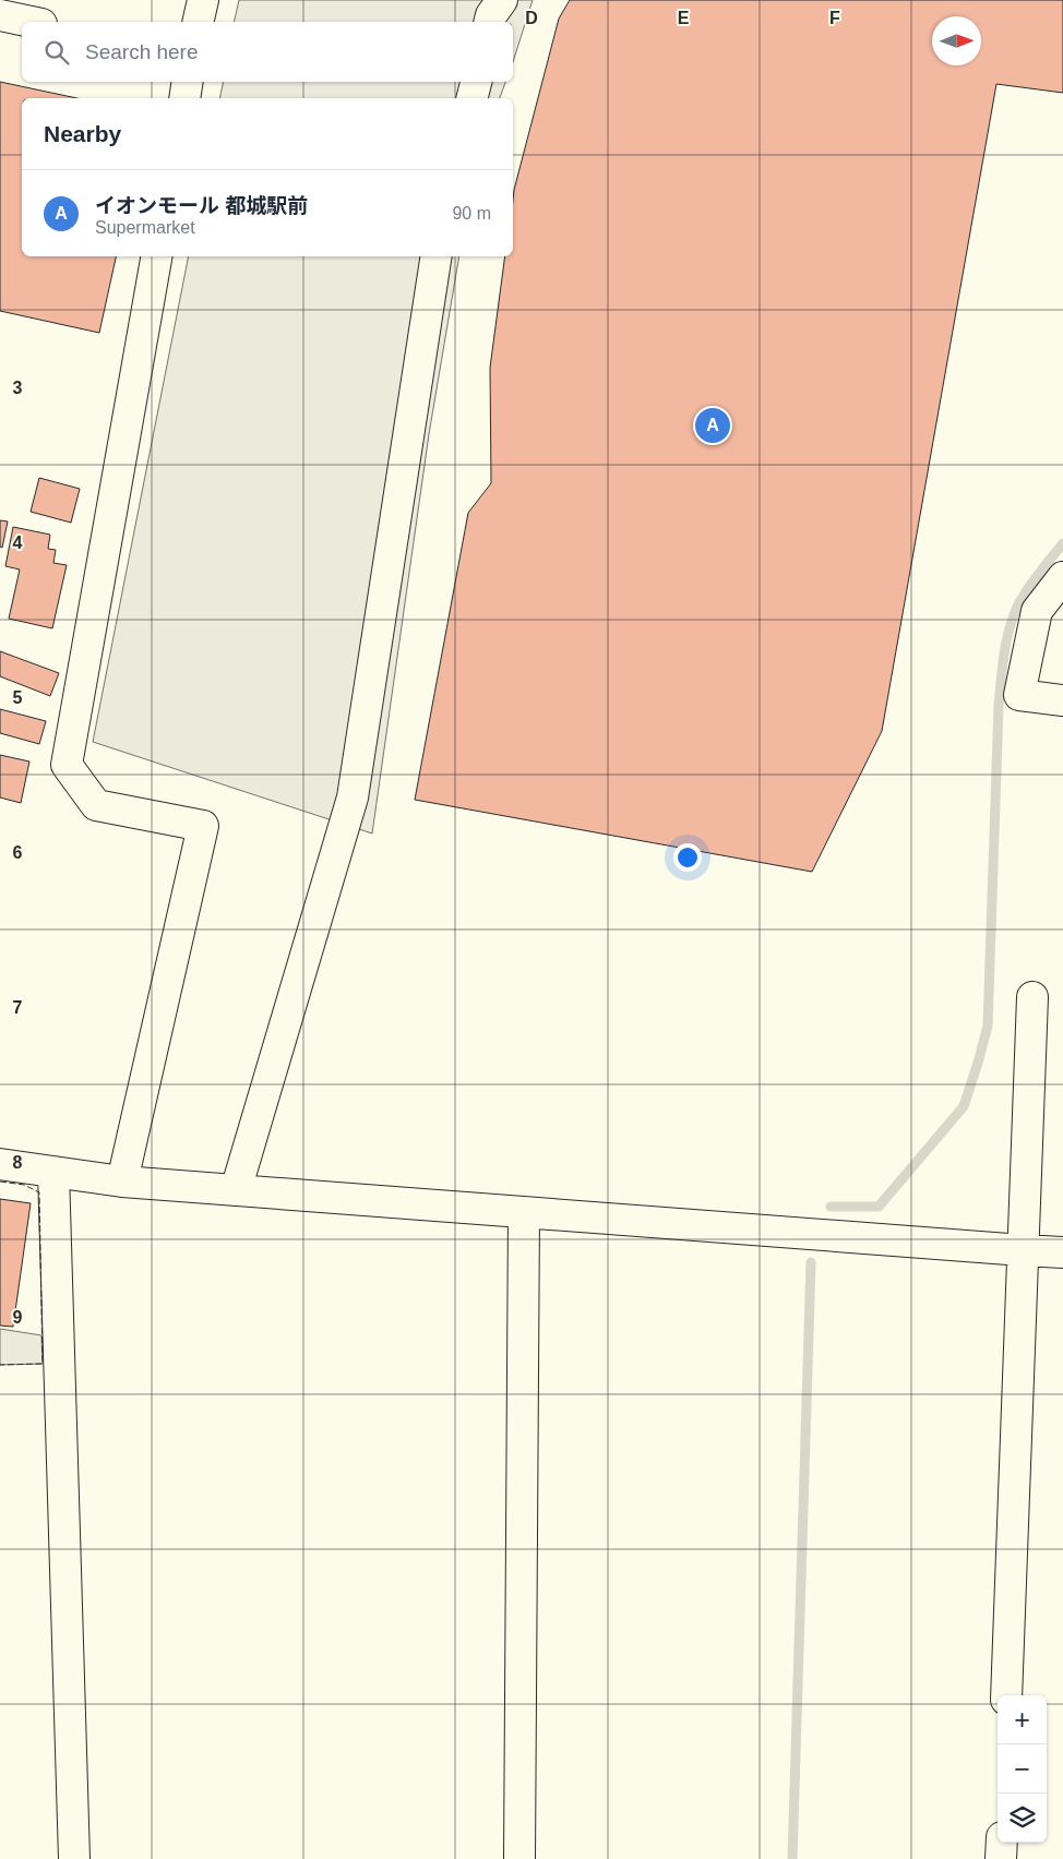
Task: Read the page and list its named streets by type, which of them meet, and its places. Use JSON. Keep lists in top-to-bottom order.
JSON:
{
  "north": "right",
  "page": {
    "search": "Search here",
    "heading": "Nearby",
    "list": [
      {
        "mark": "A",
        "name": "イオンモール 都城駅前",
        "note": "Supermarket",
        "value": "90 m"
      }
    ],
    "pins": "A",
    "map_buttons": ["+", "−"]
  },
  "grid": {
    "columns": ["D", "E", "F"],
    "rows": [
      "3",
      "4",
      "5",
      "6",
      "7",
      "8",
      "9"
    ]
  }
}
